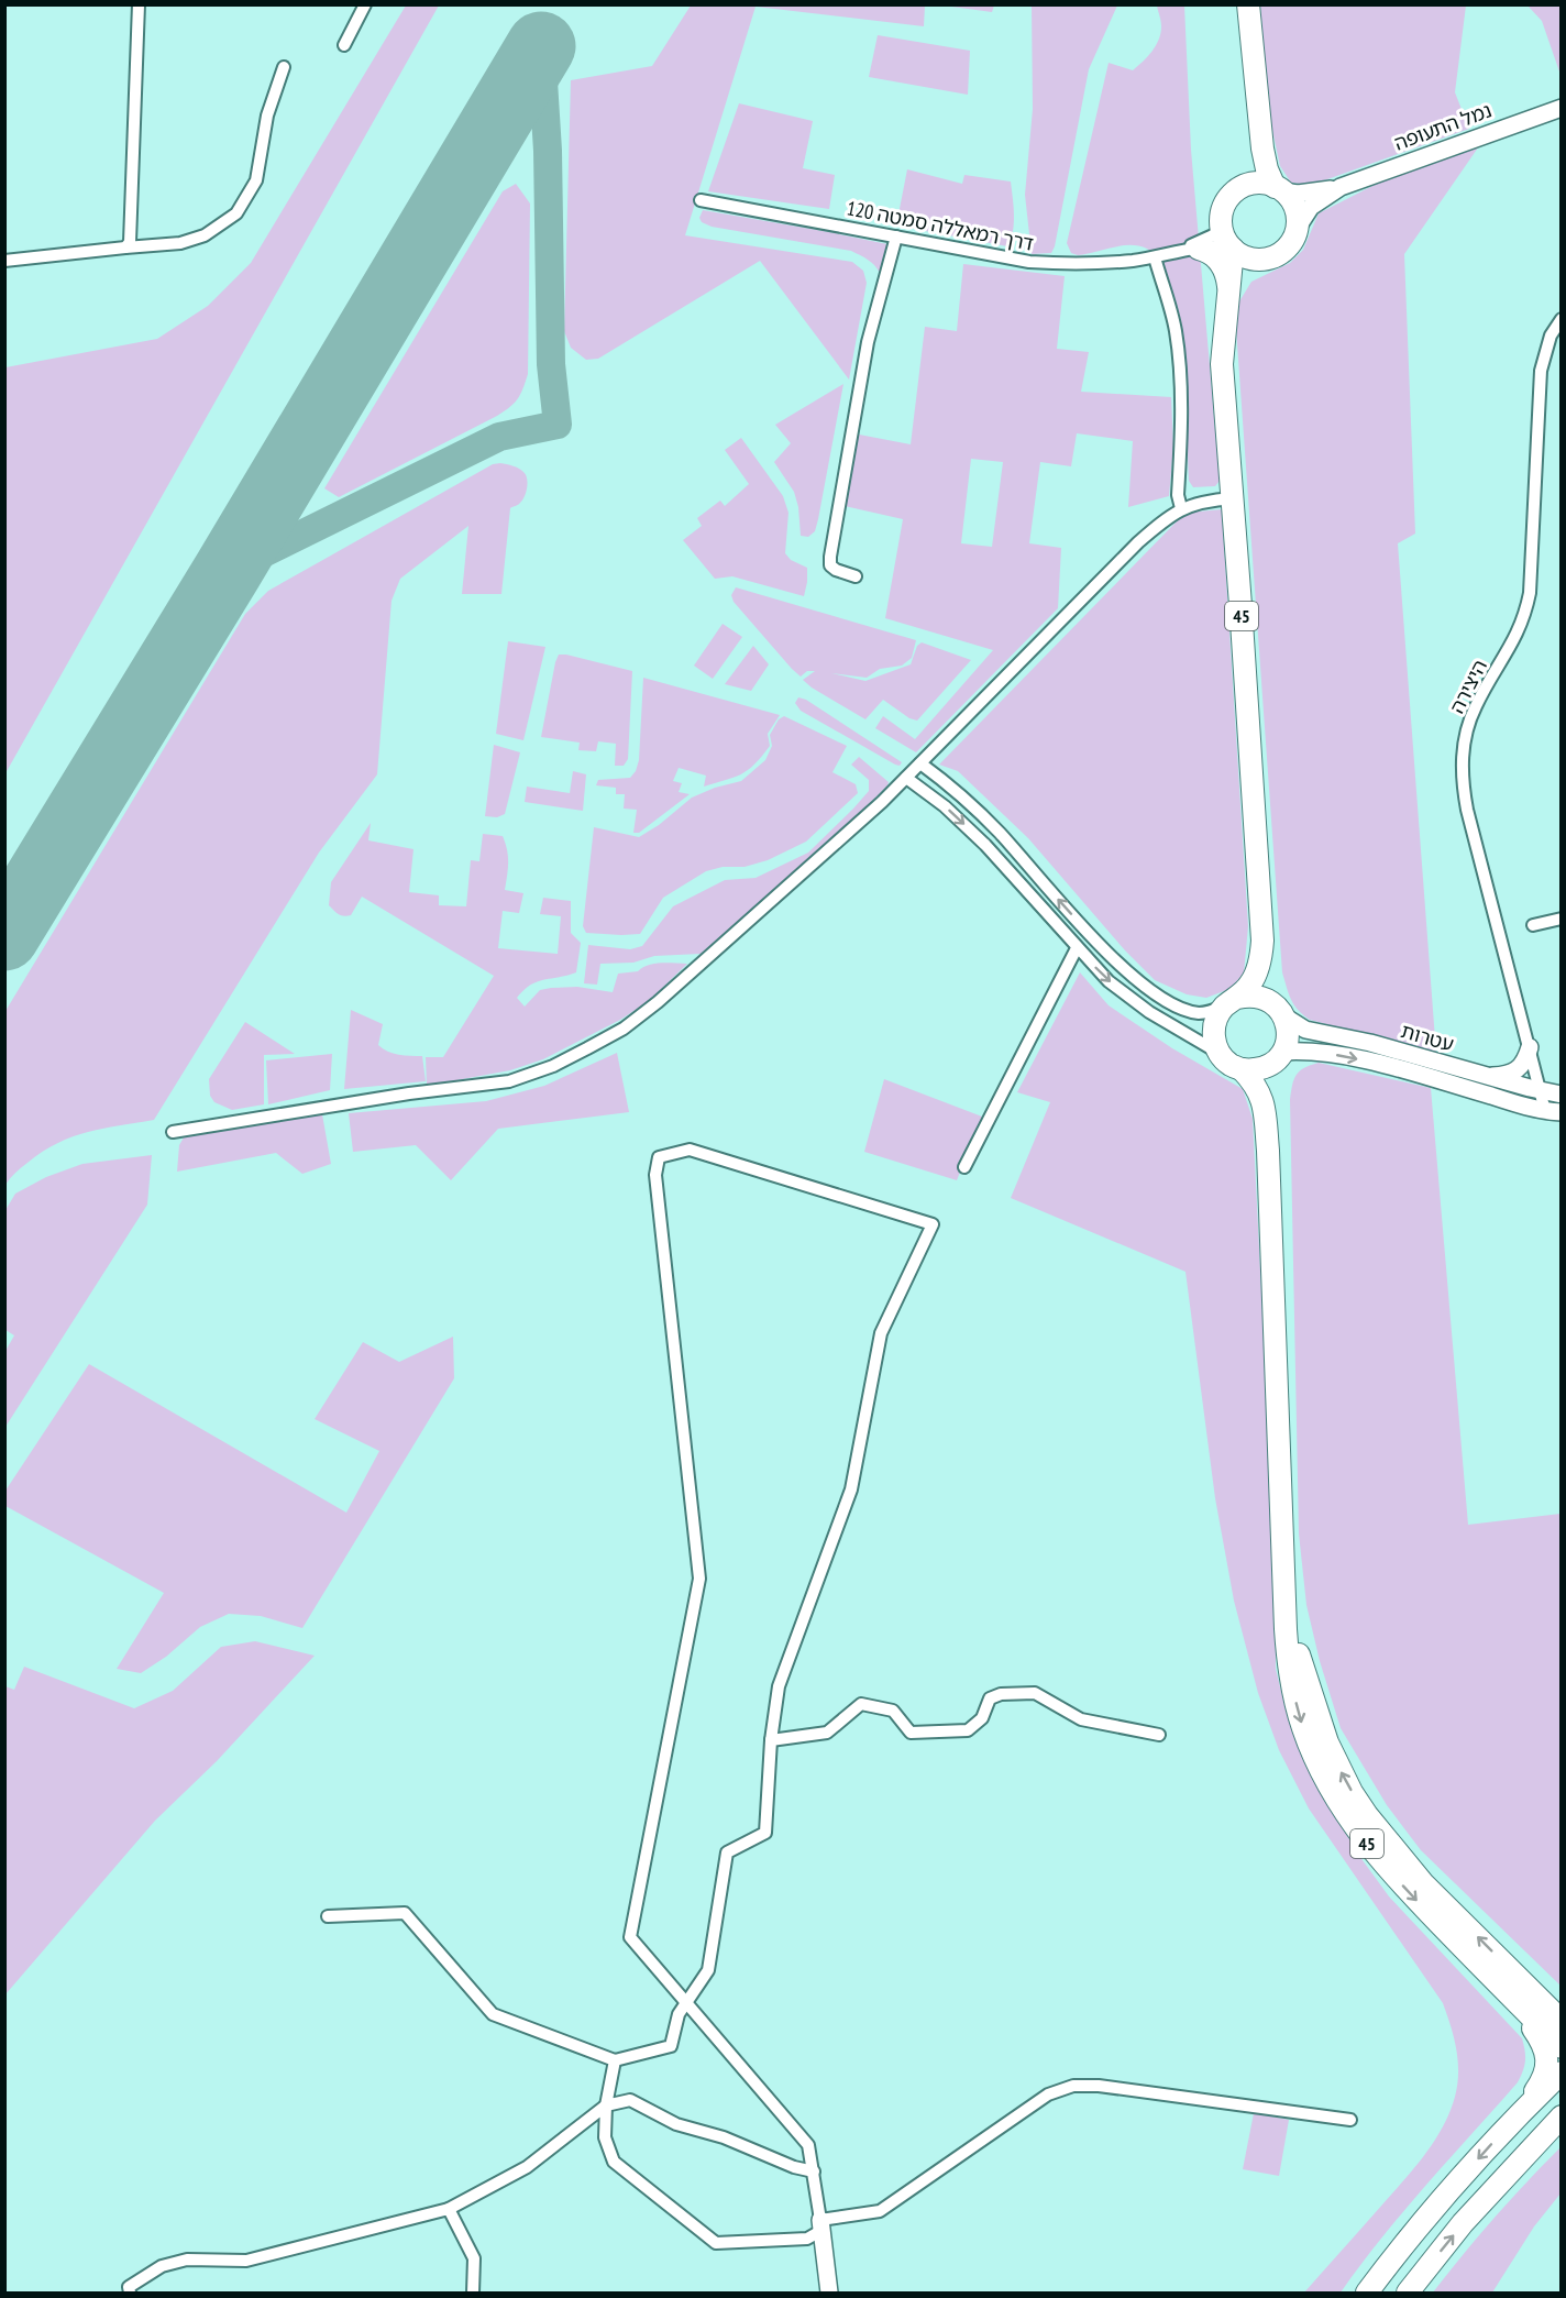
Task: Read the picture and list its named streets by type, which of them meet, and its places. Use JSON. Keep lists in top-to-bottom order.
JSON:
{
  "streets": {
    "highway": ["45"],
    "street": [
      "נמל התעופה",
      "דרך רמאללה סמטה 120",
      "היצירה",
      "עטרות"
    ]
  },
  "crossings": [
    ["נמל התעופה", "דרך רמאללה סמטה 120"],
    ["נמל התעופה", "45"],
    ["דרך רמאללה סמטה 120", "45"],
    ["45", "עטרות"],
    ["היצירה", "עטרות"]
  ]
}
